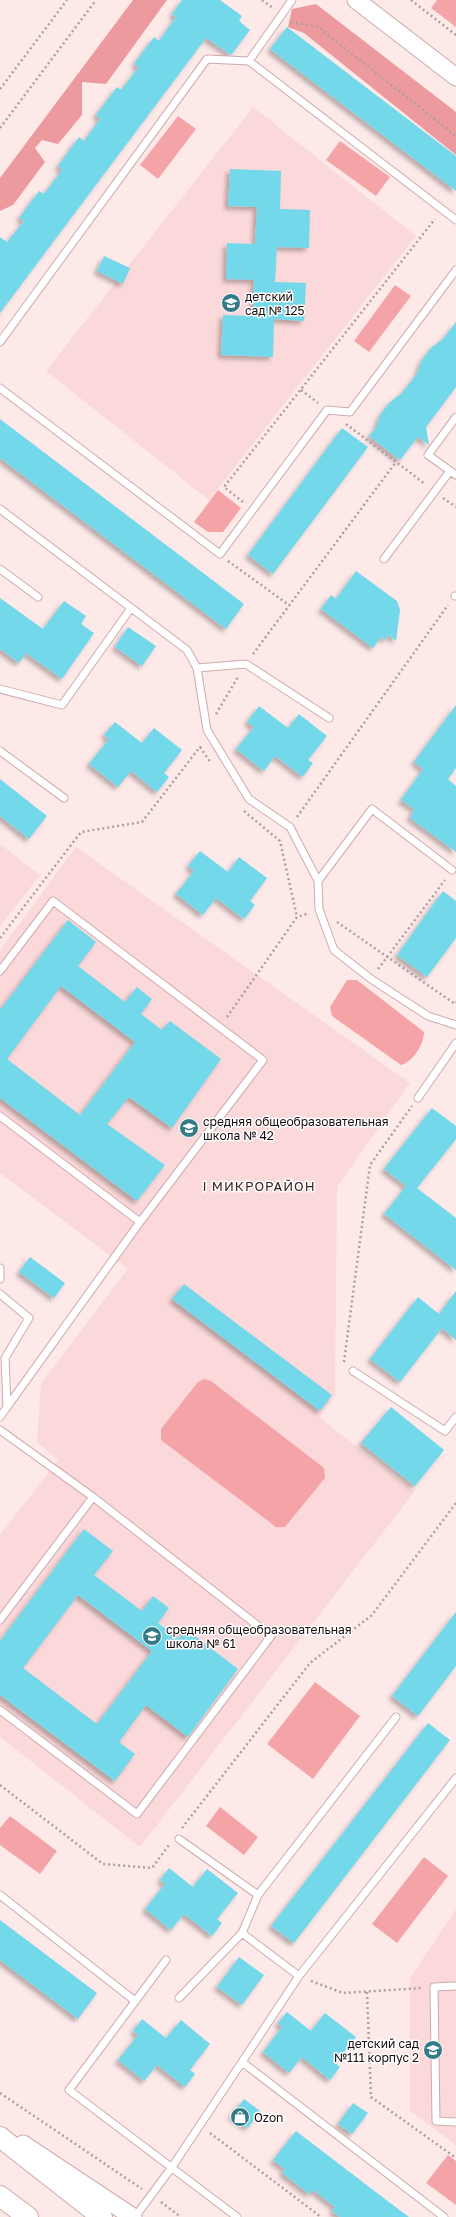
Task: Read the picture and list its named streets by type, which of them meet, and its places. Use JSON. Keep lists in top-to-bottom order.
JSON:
{
  "districts": ["I МИКРОРАЙОН"],
  "places": {
    "school or university": [
      "детский сад № 125",
      "средняя общеобразовательная школа № 42",
      "средняя общеобразовательная школа № 61",
      "детский сад №111 корпус 2"
    ],
    "shop": ["Ozon"]
  }
}
